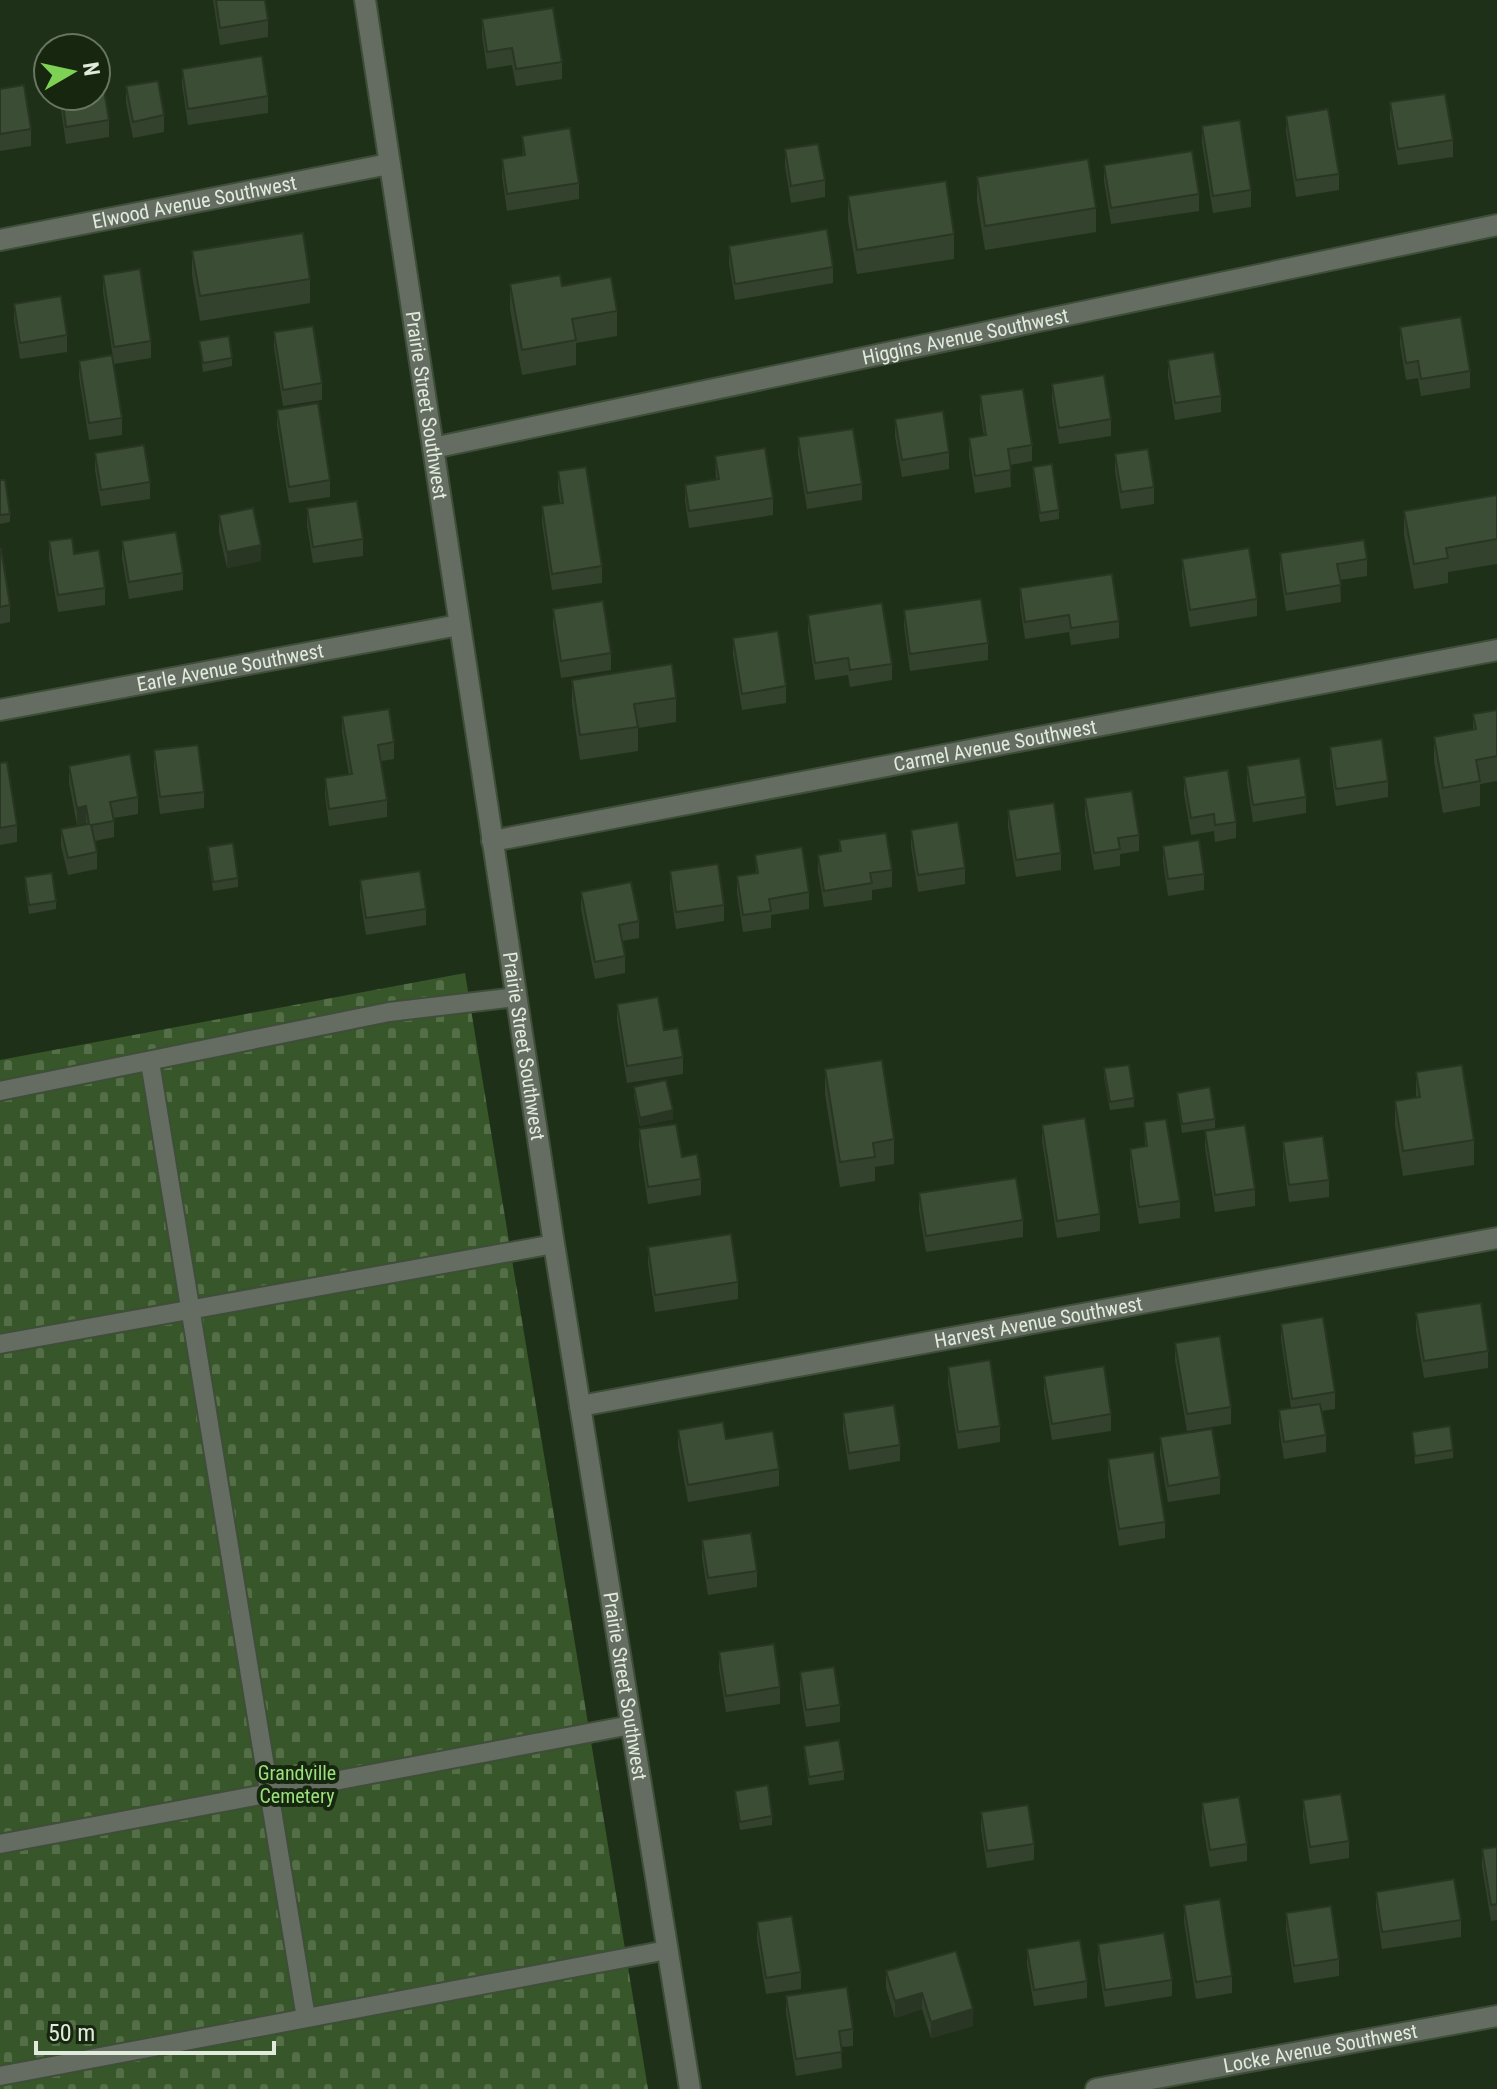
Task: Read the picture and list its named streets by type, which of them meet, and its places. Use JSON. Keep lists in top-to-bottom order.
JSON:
{
  "streets": {
    "street": [
      "Elwood Avenue Southwest",
      "Higgins Avenue Southwest",
      "Prairie Street Southwest",
      "Earle Avenue Southwest",
      "Carmel Avenue Southwest",
      "Harvest Avenue Southwest",
      "Locke Avenue Southwest"
    ]
  },
  "crossings": [
    ["Elwood Avenue Southwest", "Prairie Street Southwest"],
    ["Higgins Avenue Southwest", "Prairie Street Southwest"],
    ["Prairie Street Southwest", "Earle Avenue Southwest"],
    ["Prairie Street Southwest", "Carmel Avenue Southwest"],
    ["Prairie Street Southwest", "Harvest Avenue Southwest"]
  ],
  "parks": ["Grandville Cemetery"],
  "scale_bar": "50 m",
  "north": "right"
}
